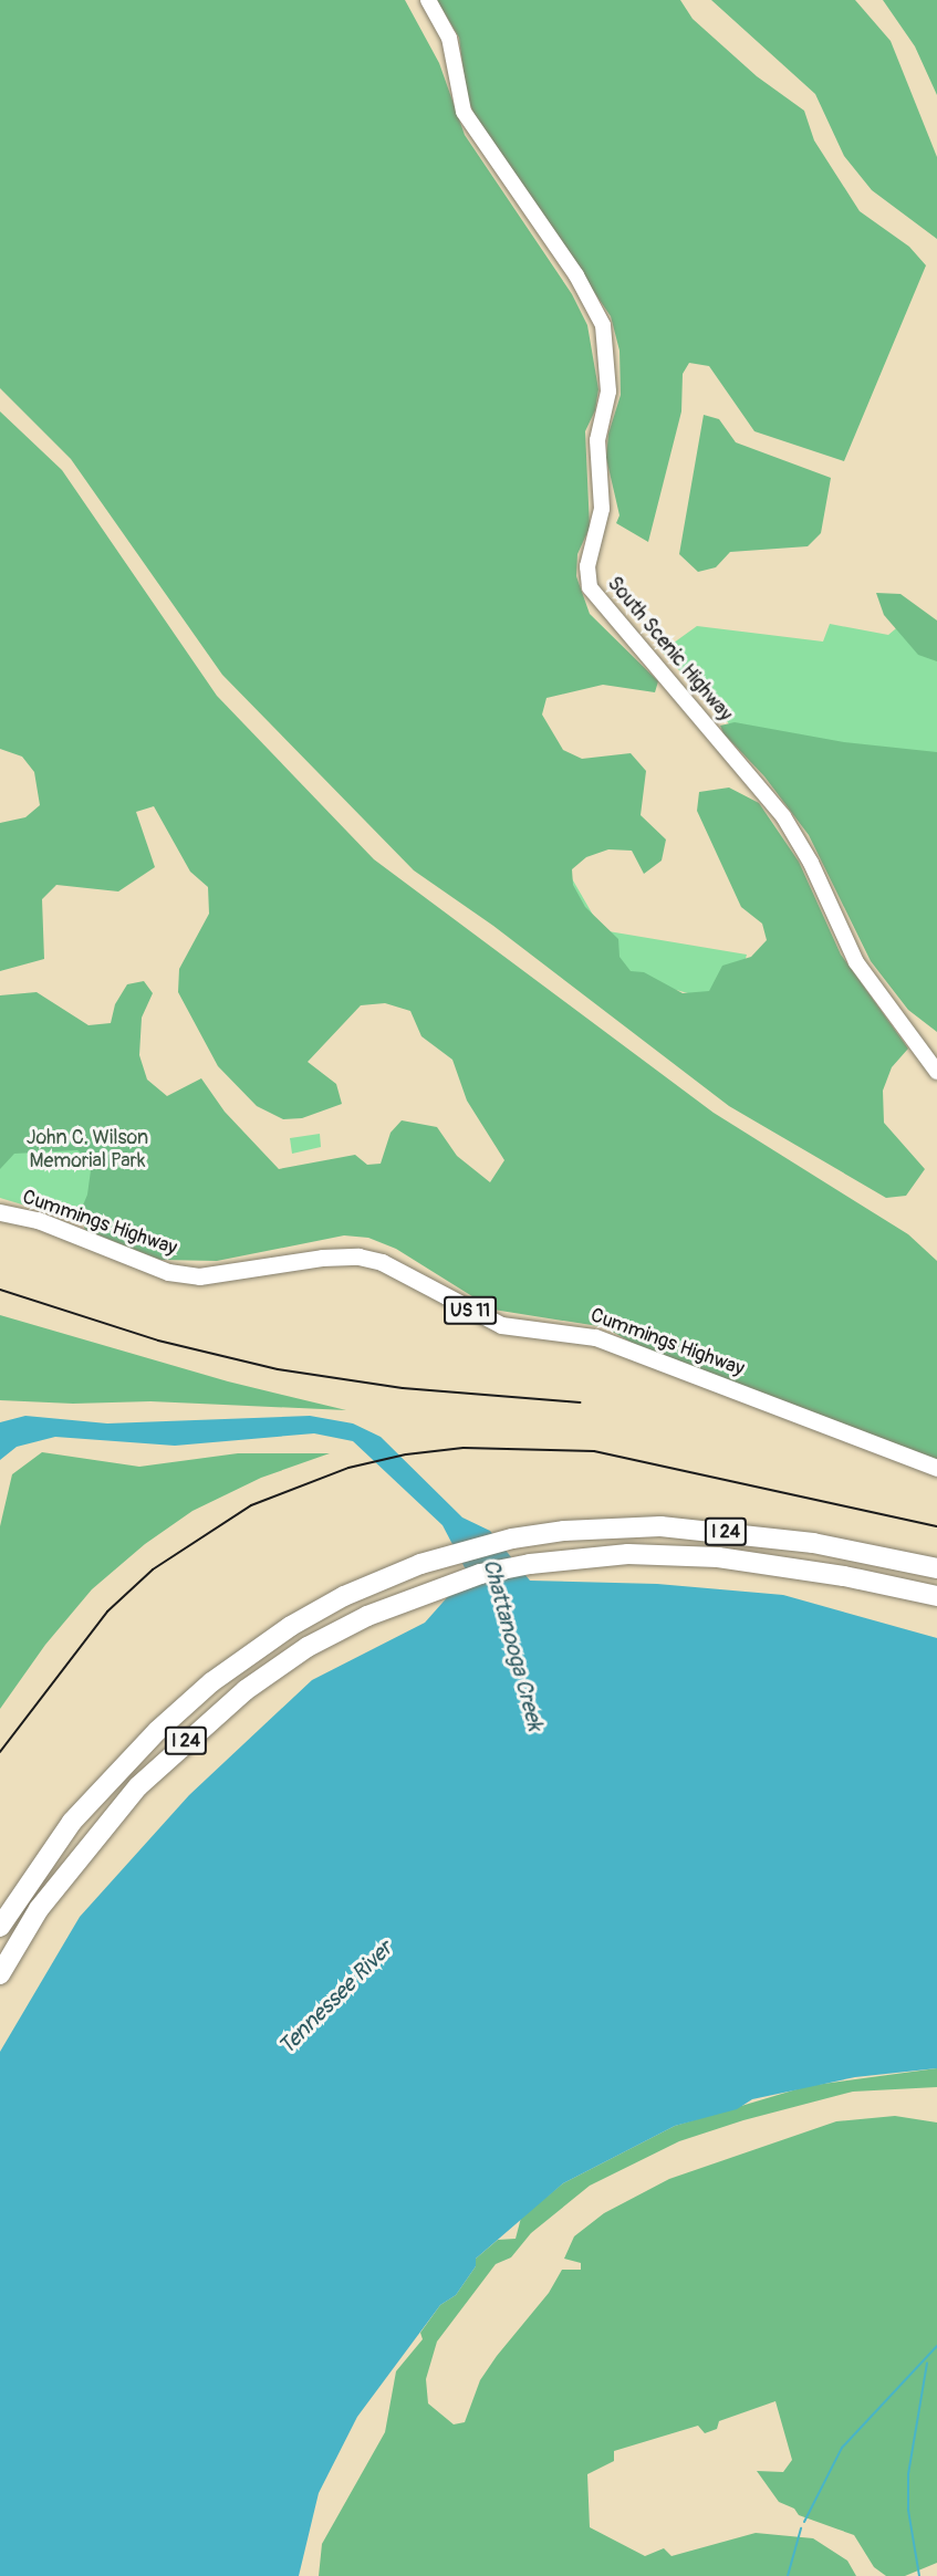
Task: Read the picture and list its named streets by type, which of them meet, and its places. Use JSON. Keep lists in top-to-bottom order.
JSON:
{
  "streets": {
    "highway": ["I 24"],
    "main road": ["South Scenic Highway", "Cummings Highway", "US 11"]
  },
  "water": ["Chattanooga Creek", "Tennessee River"],
  "parks": ["John C. Wilson Memorial Park"]
}
